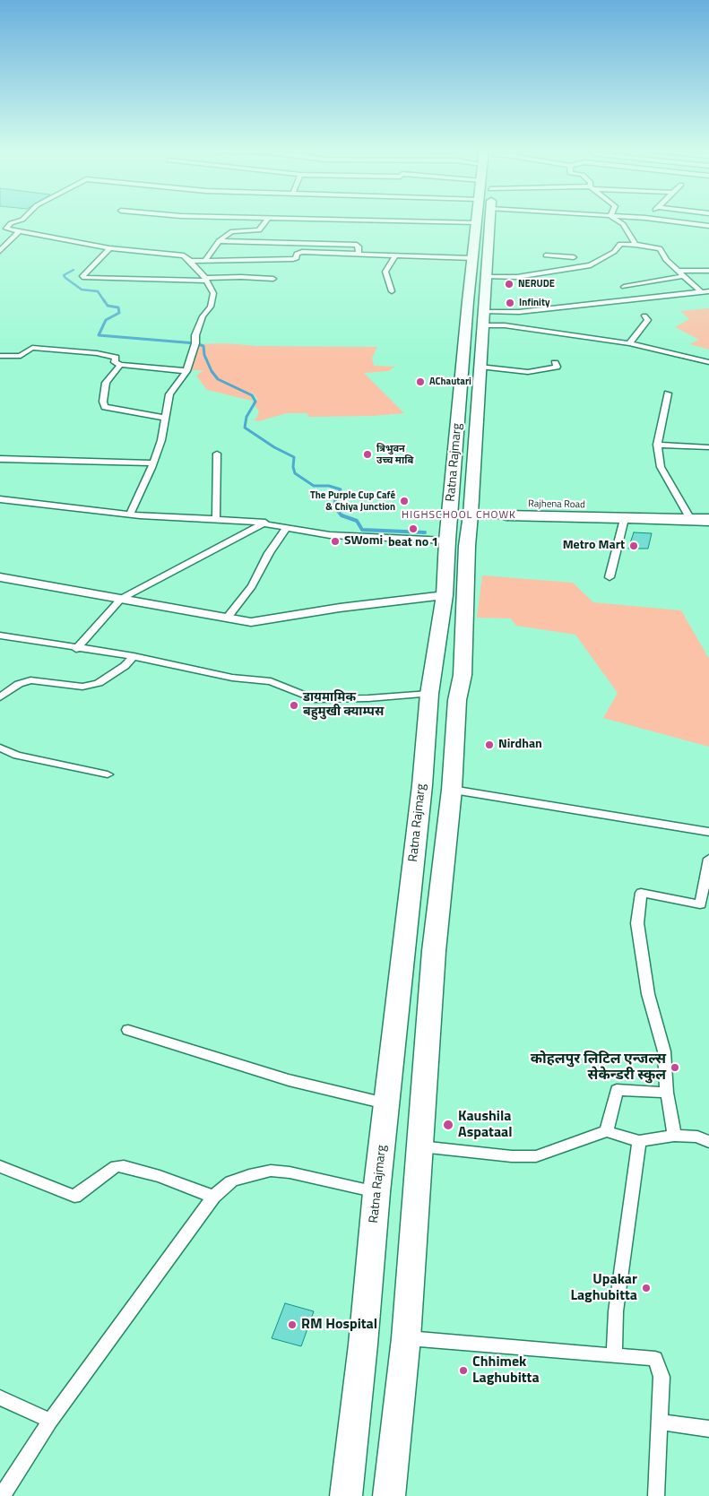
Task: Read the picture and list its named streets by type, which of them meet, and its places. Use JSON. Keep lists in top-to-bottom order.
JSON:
{
  "streets": {
    "highway": ["Ratna Rajmarg"],
    "street": ["Rajhena Road"]
  },
  "crossings": [
    ["Ratna Rajmarg", "Rajhena Road"]
  ],
  "districts": ["HIGHSCHOOL CHOWK"],
  "places": [
    "NERUDE",
    "Infinity",
    "AChautari",
    "त्रिभुवन उच्च माबि",
    "The Purple Cup Café & Chiya Junction",
    "beat no 1",
    "SWomi",
    "Metro Mart",
    "डायमामिक बहुमुखी क्याम्पस",
    "Nirdhan",
    "कोहलपुर लिटिल एन्जल्स सेकेन्डरी स्कुल",
    "Kaushila Aspataal",
    "Upakar Laghubitta",
    "RM Hospital",
    "Chhimek Laghubitta"
  ]
}
